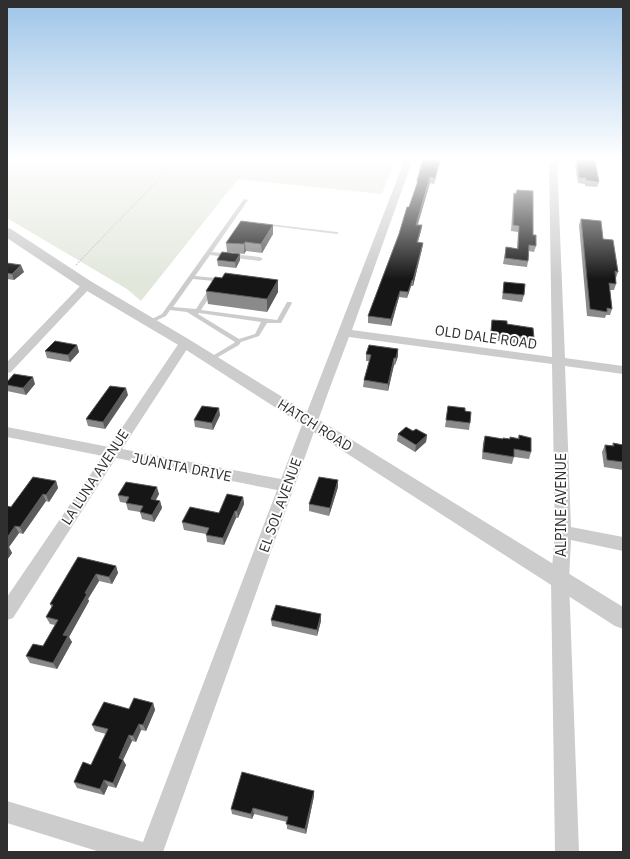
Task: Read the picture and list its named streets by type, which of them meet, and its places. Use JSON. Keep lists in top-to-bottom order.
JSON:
{
  "streets": {
    "street": [
      "OLD DALE ROAD",
      "HATCH ROAD",
      "JUANITA DRIVE",
      "LA LUNA AVENUE",
      "EL SOL AVENUE",
      "ALPINE AVENUE"
    ]
  },
  "crossings": [
    ["OLD DALE ROAD", "EL SOL AVENUE"],
    ["OLD DALE ROAD", "ALPINE AVENUE"],
    ["HATCH ROAD", "LA LUNA AVENUE"],
    ["HATCH ROAD", "EL SOL AVENUE"],
    ["HATCH ROAD", "ALPINE AVENUE"],
    ["JUANITA DRIVE", "LA LUNA AVENUE"],
    ["JUANITA DRIVE", "EL SOL AVENUE"]
  ]
}
